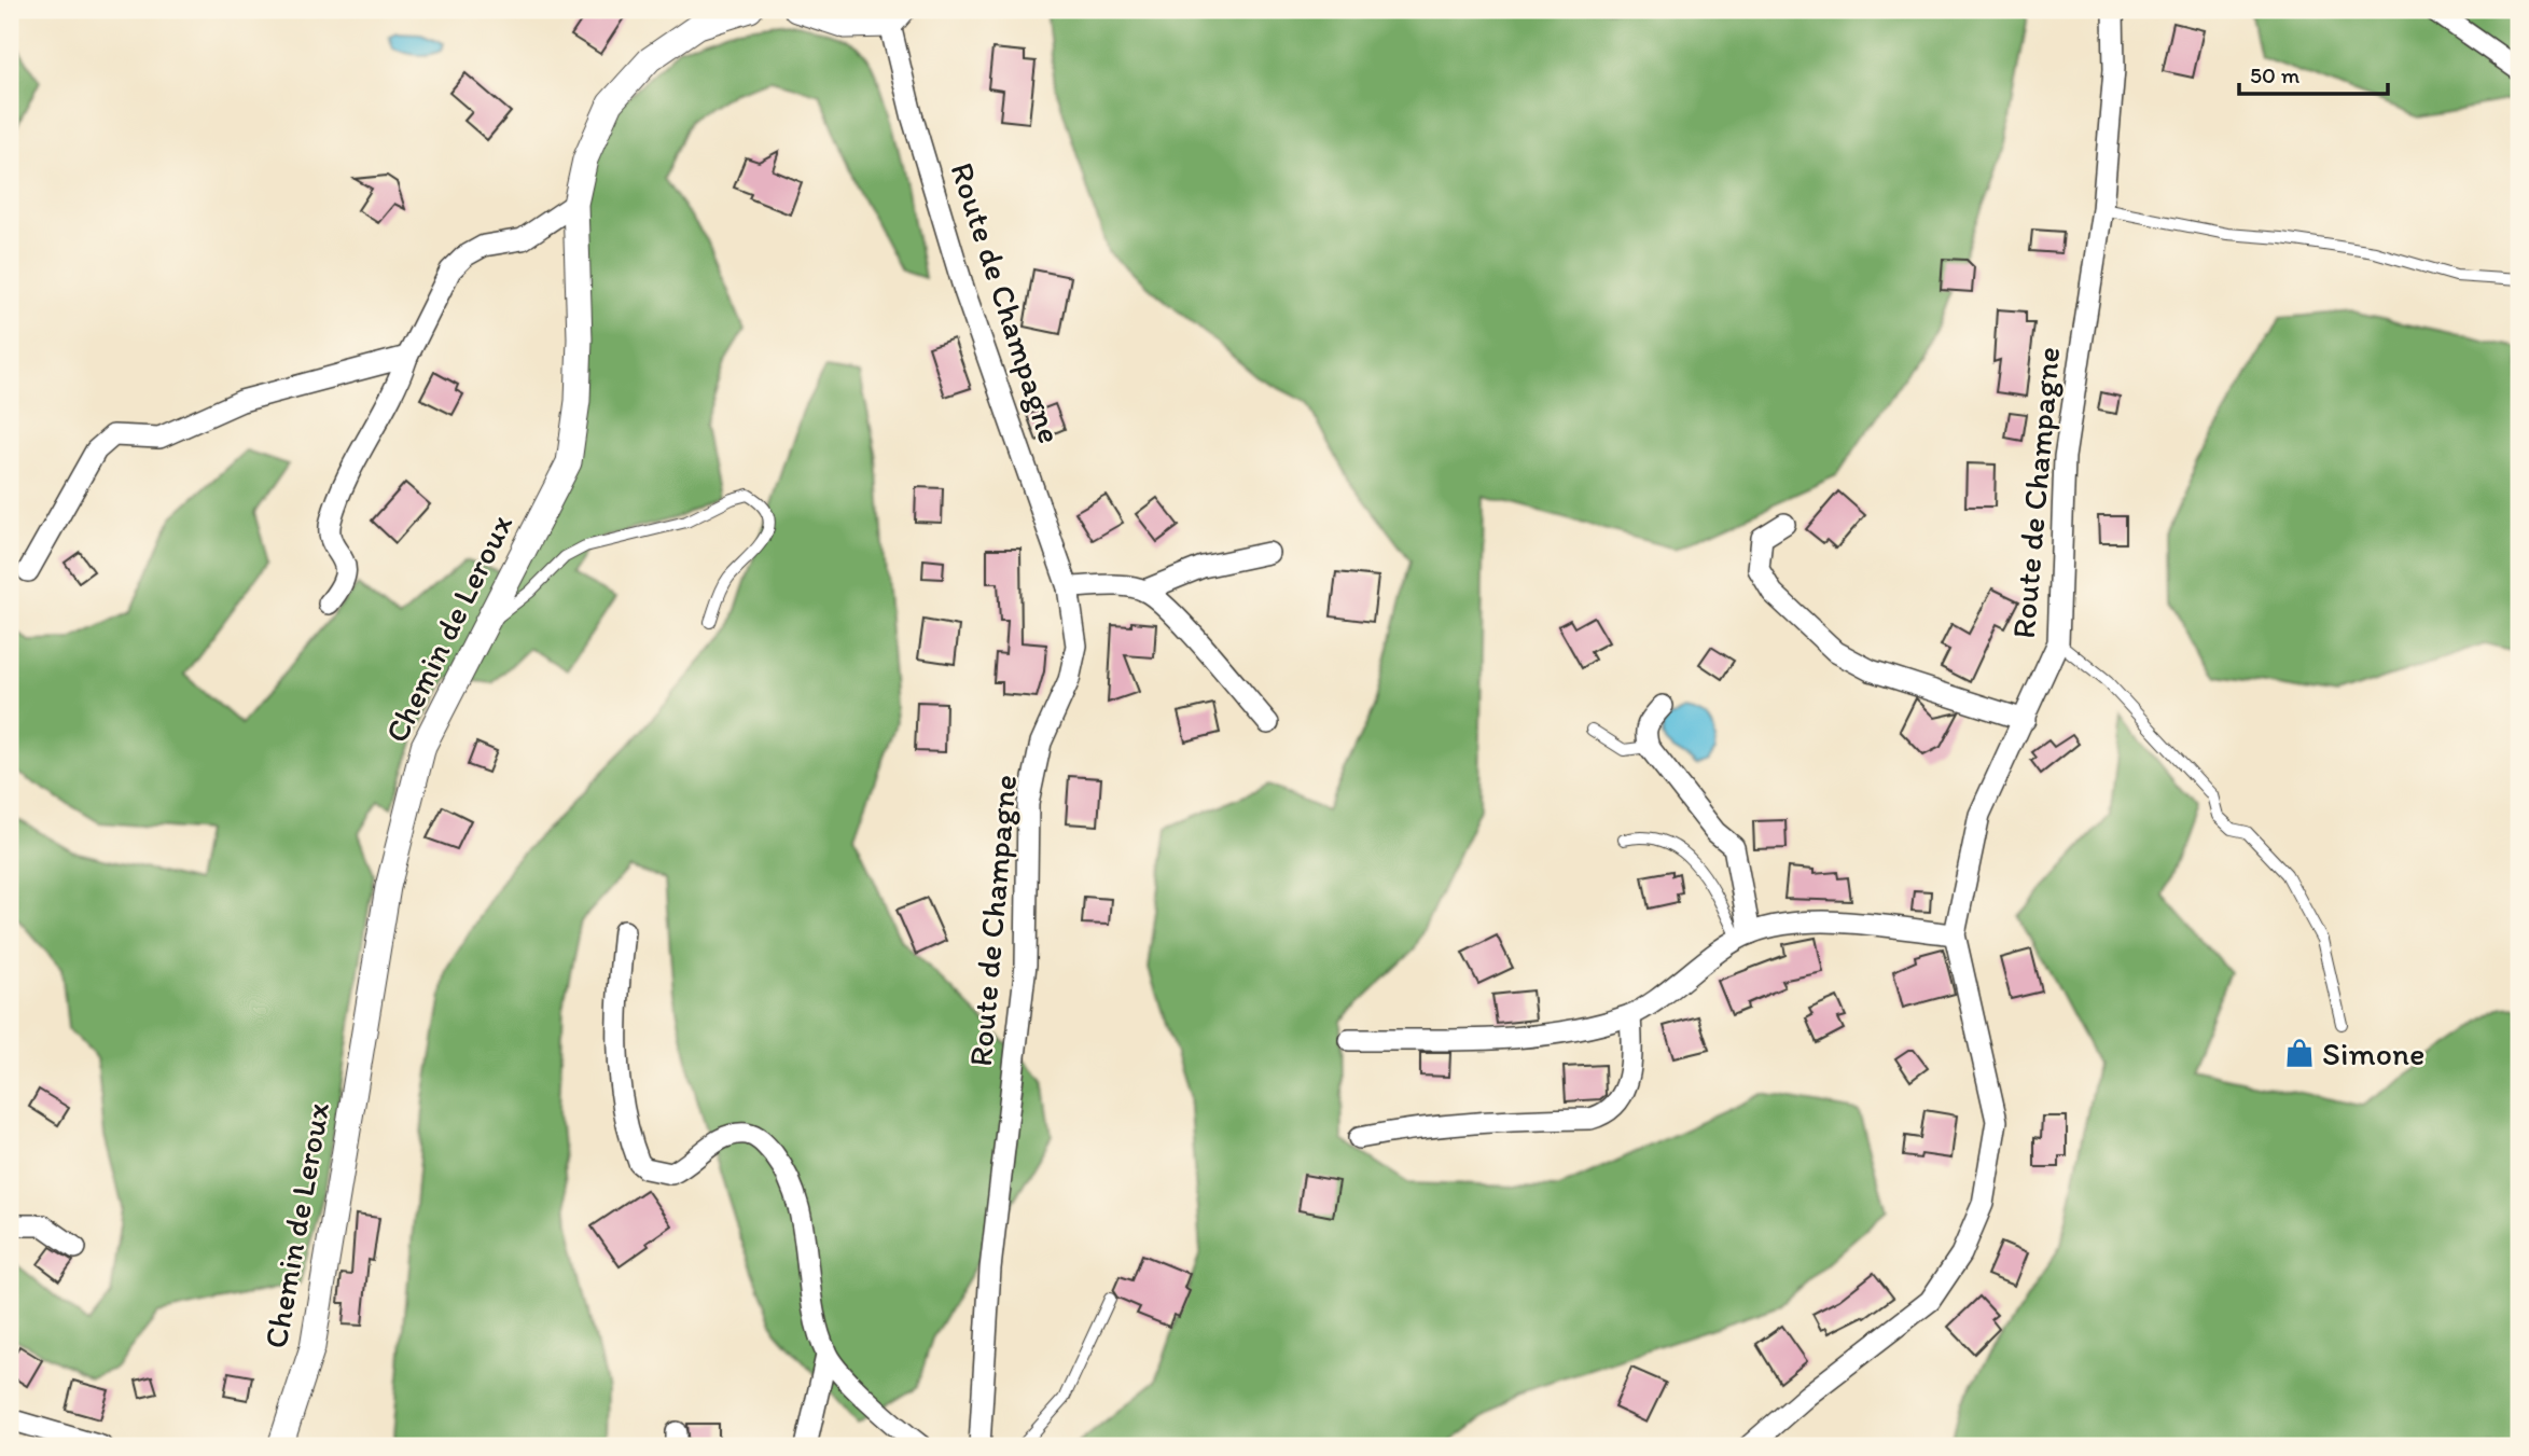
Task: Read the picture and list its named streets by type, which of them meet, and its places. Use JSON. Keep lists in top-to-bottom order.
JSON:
{
  "streets": {
    "street": ["Route de Champagne", "Chemin de Leroux"]
  },
  "places": {
    "shop": ["Simone"]
  },
  "scale_bar": "50 m"
}
